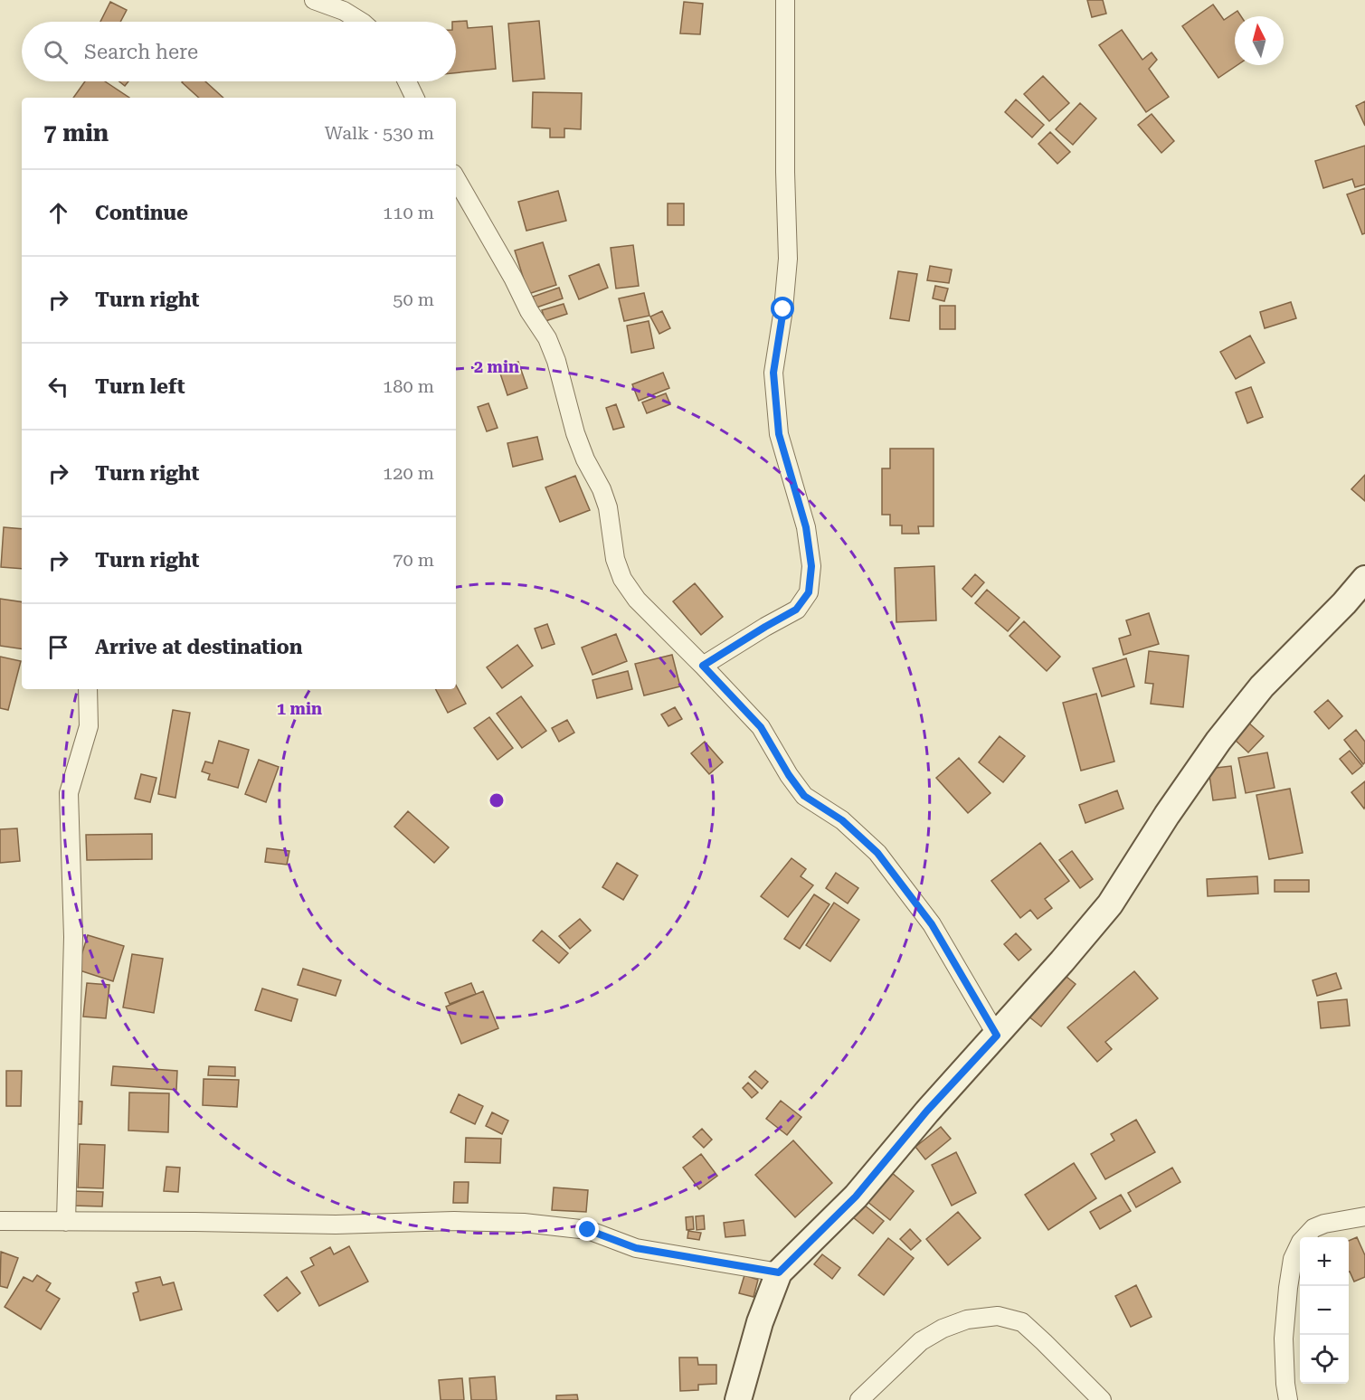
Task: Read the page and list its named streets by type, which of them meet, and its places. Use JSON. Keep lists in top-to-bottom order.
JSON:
{
  "north": "top",
  "page": {
    "search": "Search here",
    "heading": ["7 min", "Walk · 530 m"],
    "list": [
      ["Continue", "110 m"],
      ["Turn right", "50 m"],
      ["Turn left", "180 m"],
      ["Turn right", "120 m"],
      ["Turn right", "70 m"],
      "Arrive at destination"
    ],
    "map_buttons": ["+", "−"]
  },
  "rings": ["2 min", "1 min"]
}
